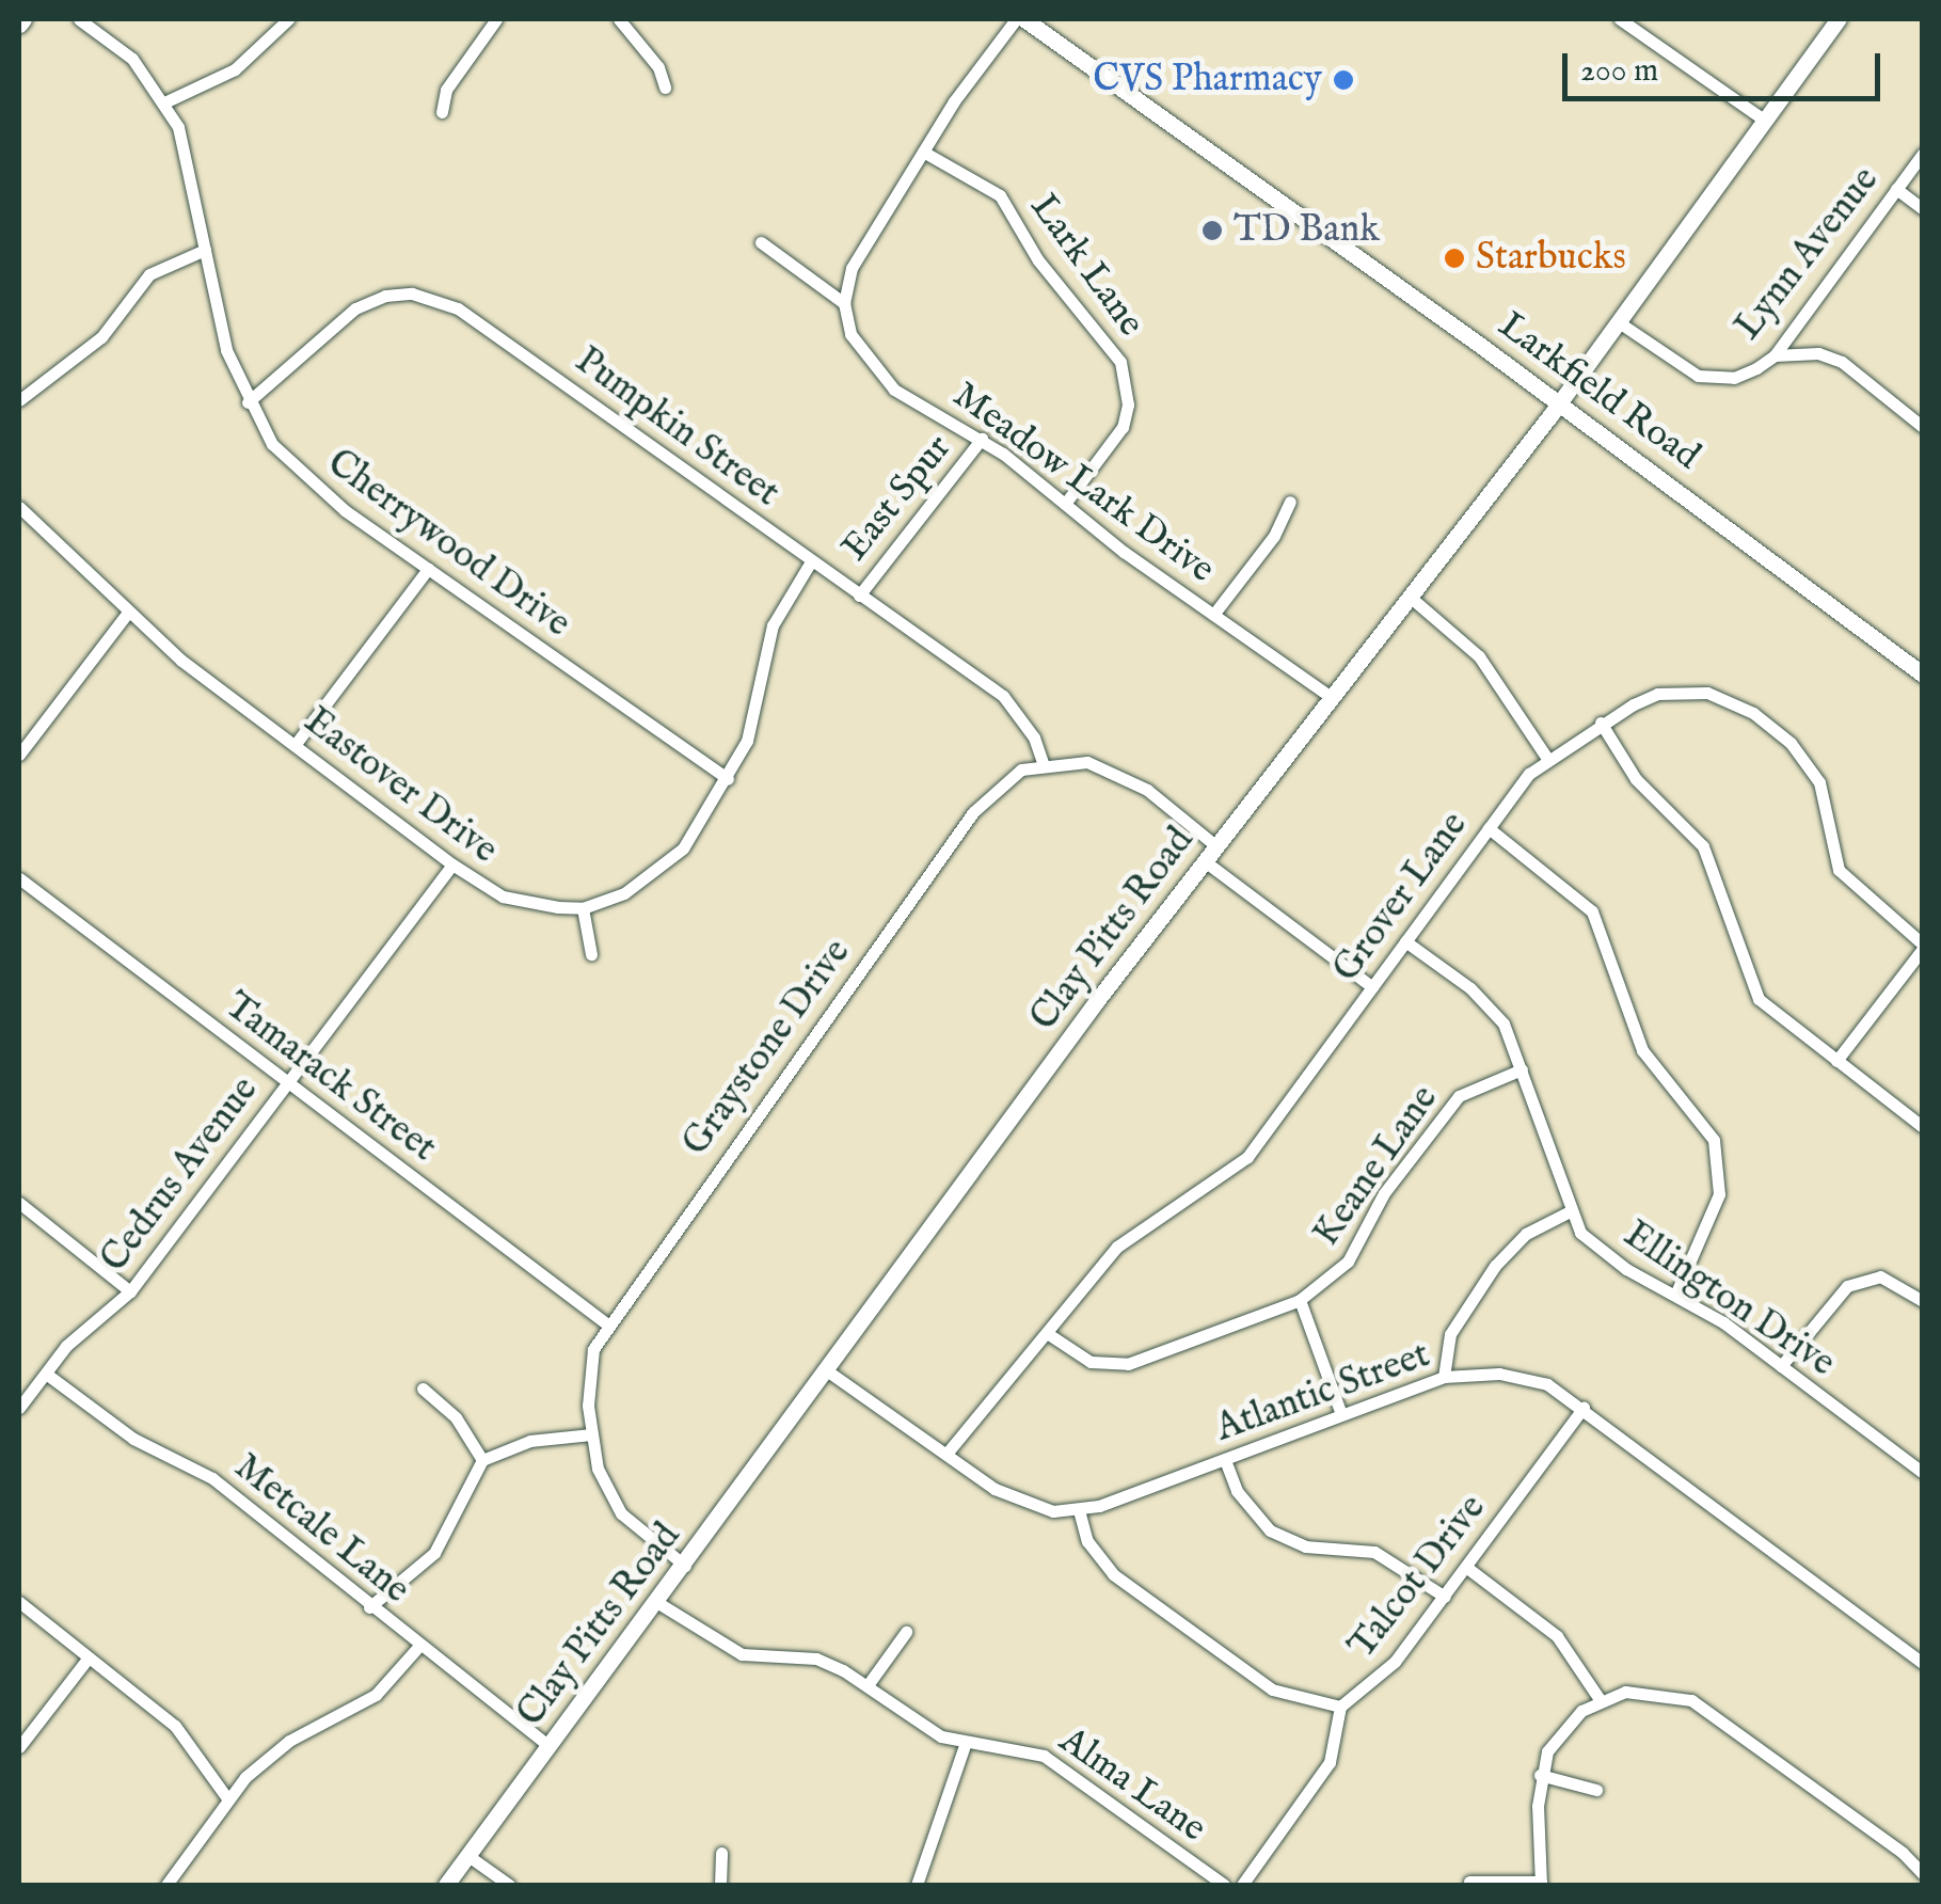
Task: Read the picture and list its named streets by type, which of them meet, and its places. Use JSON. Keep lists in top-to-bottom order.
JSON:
{
  "streets": {
    "street": [
      "Lynn Avenue",
      "Lark Lane",
      "Larkfield Road",
      "Pumpkin Street",
      "Meadow Lark Drive",
      "East Spur",
      "Cherrywood Drive",
      "Eastover Drive",
      "Grover Lane",
      "Clay Pitts Road",
      "Graystone Drive",
      "Tamarack Street",
      "Keane Lane",
      "Cedrus Avenue",
      "Ellington Drive",
      "Atlantic Street",
      "Metcale Lane",
      "Talcot Drive",
      "Alma Lane"
    ]
  },
  "crossings": [
    ["Lynn Avenue", "Clay Pitts Road"],
    ["Lark Lane", "Meadow Lark Drive"],
    ["Larkfield Road", "Clay Pitts Road"],
    ["Pumpkin Street", "East Spur"],
    ["Pumpkin Street", "Cherrywood Drive"],
    ["Pumpkin Street", "Graystone Drive"],
    ["Meadow Lark Drive", "East Spur"],
    ["Meadow Lark Drive", "Clay Pitts Road"],
    ["Eastover Drive", "Cedrus Avenue"],
    ["Grover Lane", "Keane Lane"],
    ["Grover Lane", "Ellington Drive"],
    ["Grover Lane", "Atlantic Street"],
    ["Clay Pitts Road", "Graystone Drive"],
    ["Clay Pitts Road", "Atlantic Street"],
    ["Clay Pitts Road", "Metcale Lane"],
    ["Clay Pitts Road", "Alma Lane"],
    ["Graystone Drive", "Tamarack Street"],
    ["Tamarack Street", "Cedrus Avenue"],
    ["Keane Lane", "Ellington Drive"],
    ["Cedrus Avenue", "Metcale Lane"],
    ["Atlantic Street", "Talcot Drive"]
  ],
  "places": ["CVS Pharmacy", "TD Bank", "Starbucks"],
  "scale_bar": "200 m"
}
